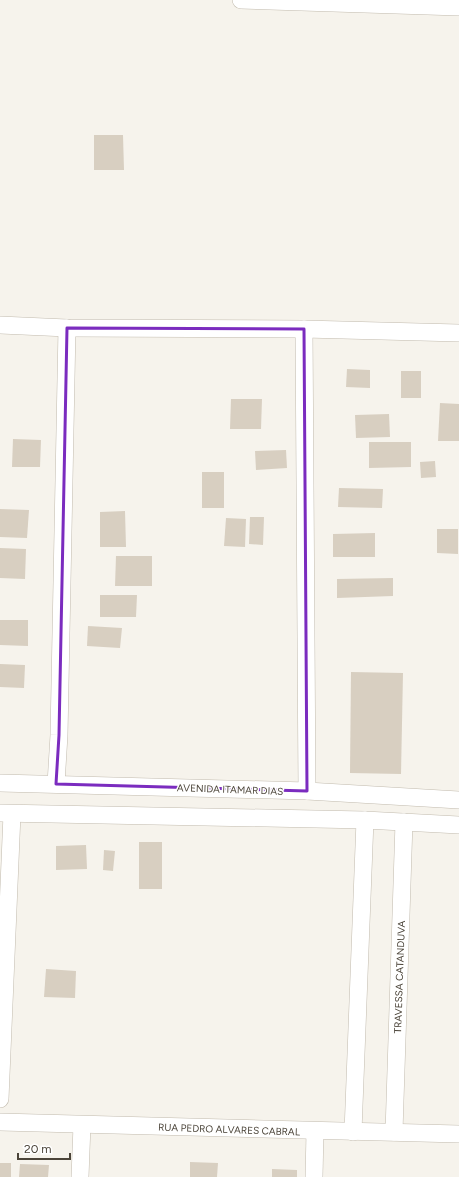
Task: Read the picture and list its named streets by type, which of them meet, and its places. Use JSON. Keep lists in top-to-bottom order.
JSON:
{
  "streets": {
    "street": ["AVENIDA ITAMAR DIAS", "TRAVESSA CATANDUVA", "RUA PEDRO ALVARES CABRAL"]
  },
  "crossings": [
    ["TRAVESSA CATANDUVA", "RUA PEDRO ALVARES CABRAL"]
  ],
  "scale_bar": "20 m"
}
